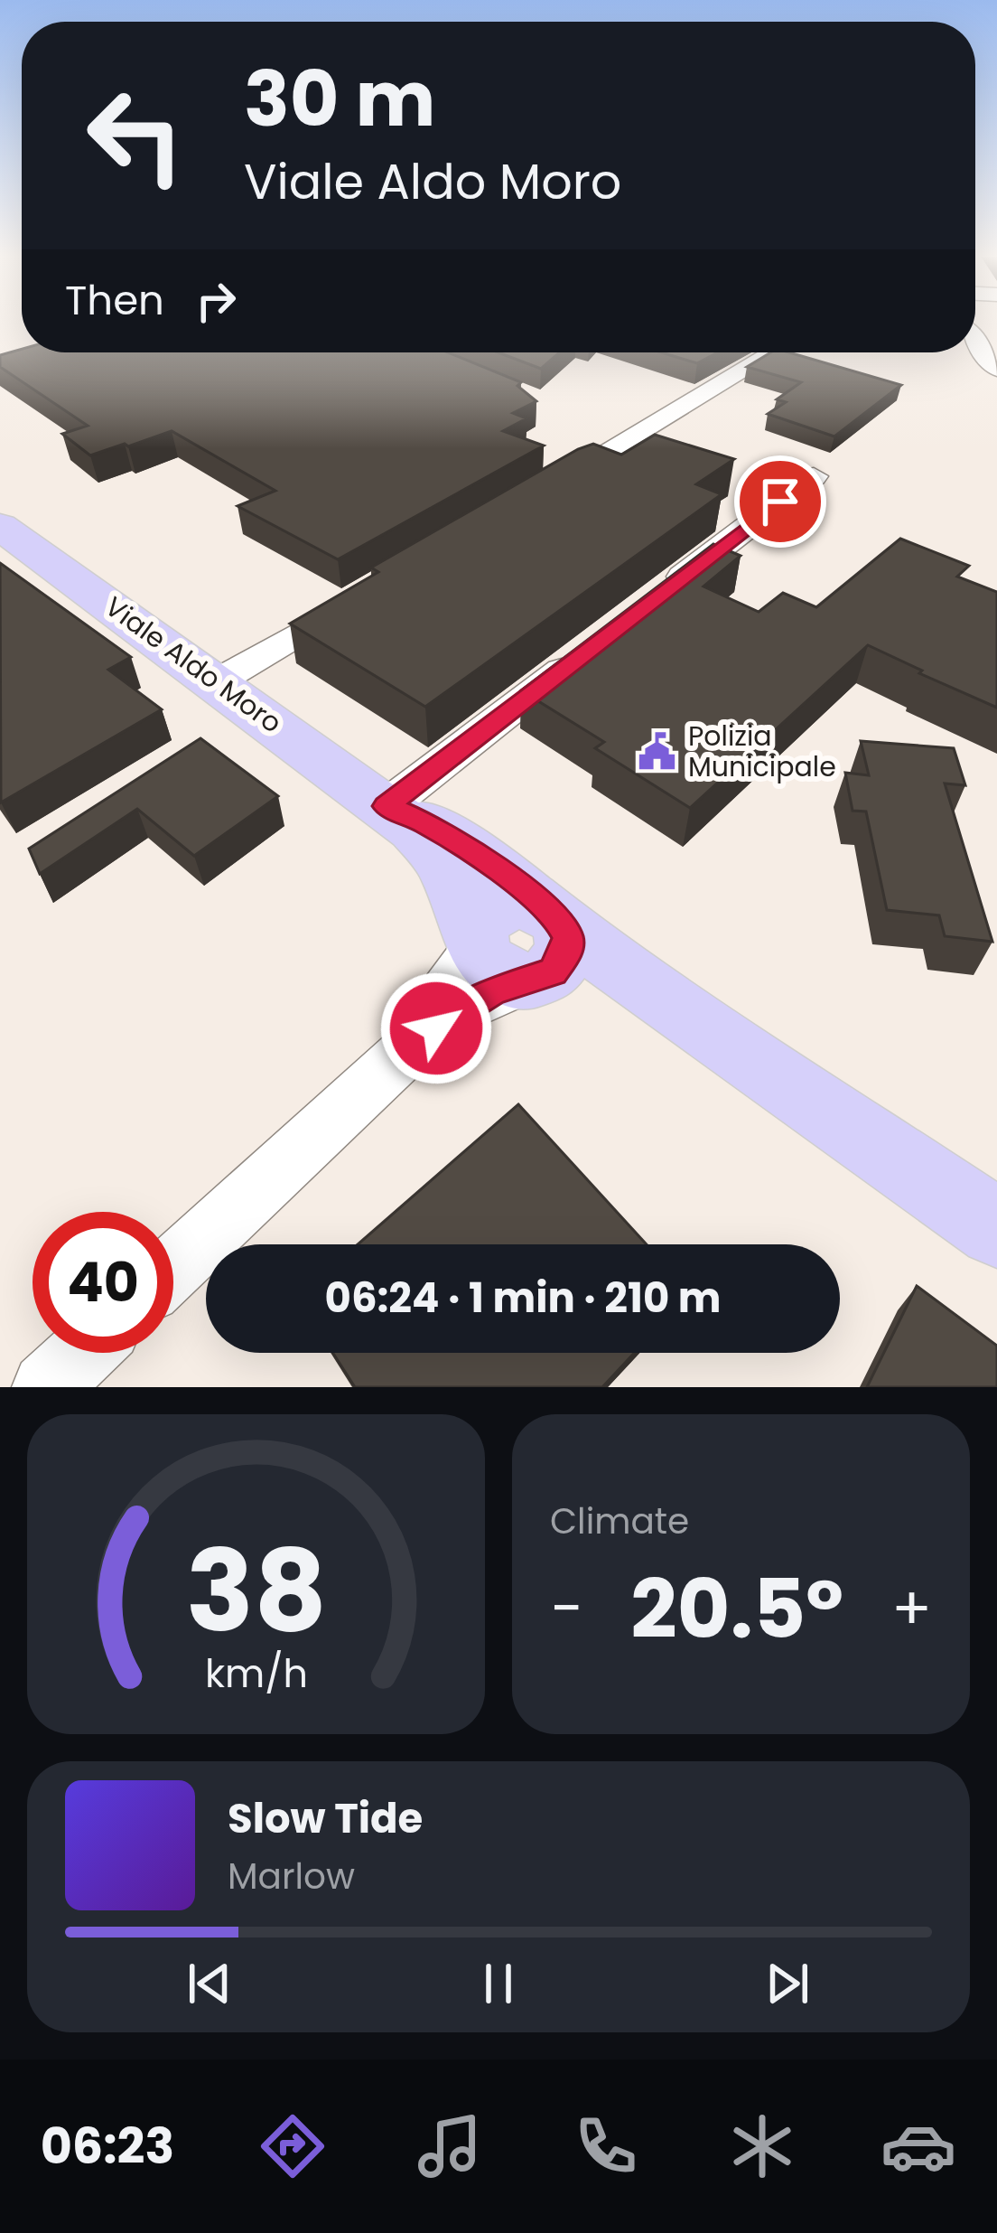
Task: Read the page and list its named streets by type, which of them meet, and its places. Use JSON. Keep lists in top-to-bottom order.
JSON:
{
  "streets": {
    "main road": ["Viale Aldo Moro"]
  },
  "places": {
    "public building": ["Polizia Municipale"]
  },
  "page": {
    "turn": ["30 m", "Viale Aldo Moro"],
    "then": "Then",
    "limit": "40",
    "trip": "06:24 · 1 min · 210 m",
    "tile": "Climate",
    "heat": ["−", "20.5°", "+"],
    "song": ["Slow Tide", "Marlow"],
    "tabs": "06:23",
    "gauge": ["38", "km/h"]
  }
}
